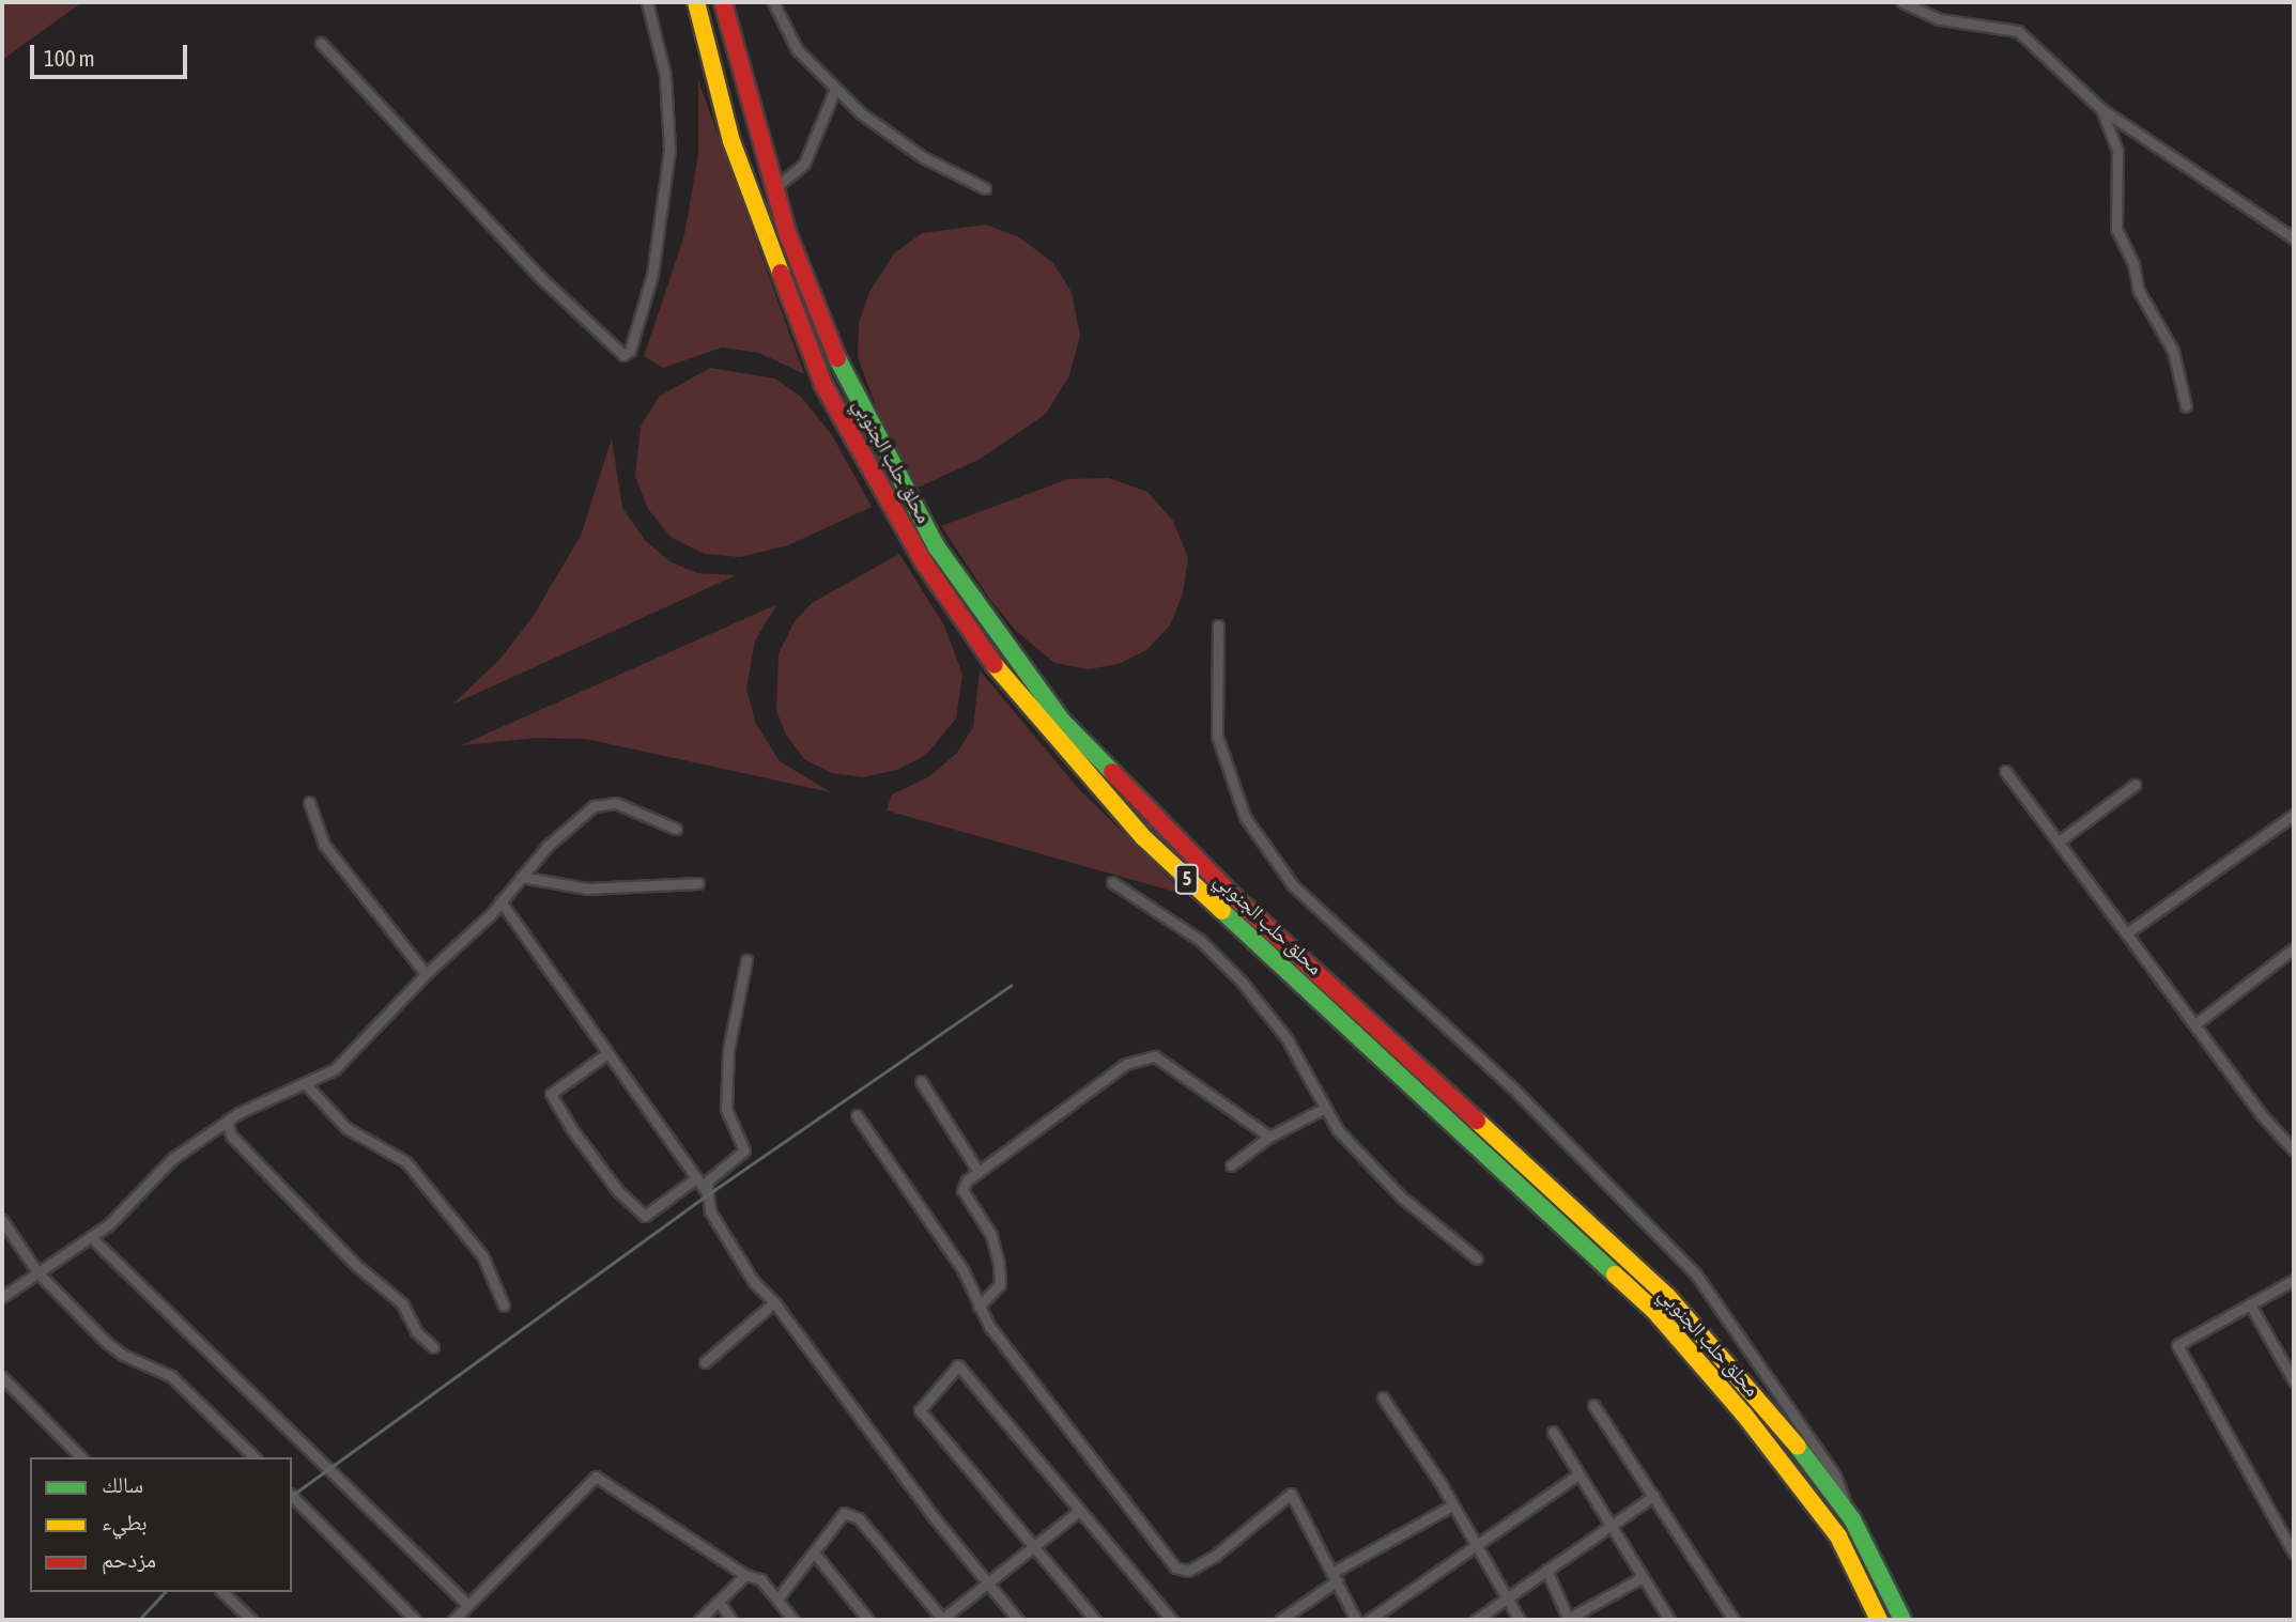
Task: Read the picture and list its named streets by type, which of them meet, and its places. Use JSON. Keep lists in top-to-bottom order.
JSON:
{
  "streets": {
    "highway": ["محلق حلب الجنوبي", "5"]
  },
  "legend": ["سالك", "بطيء", "مزدحم"],
  "scale_bar": "100 m"
}
